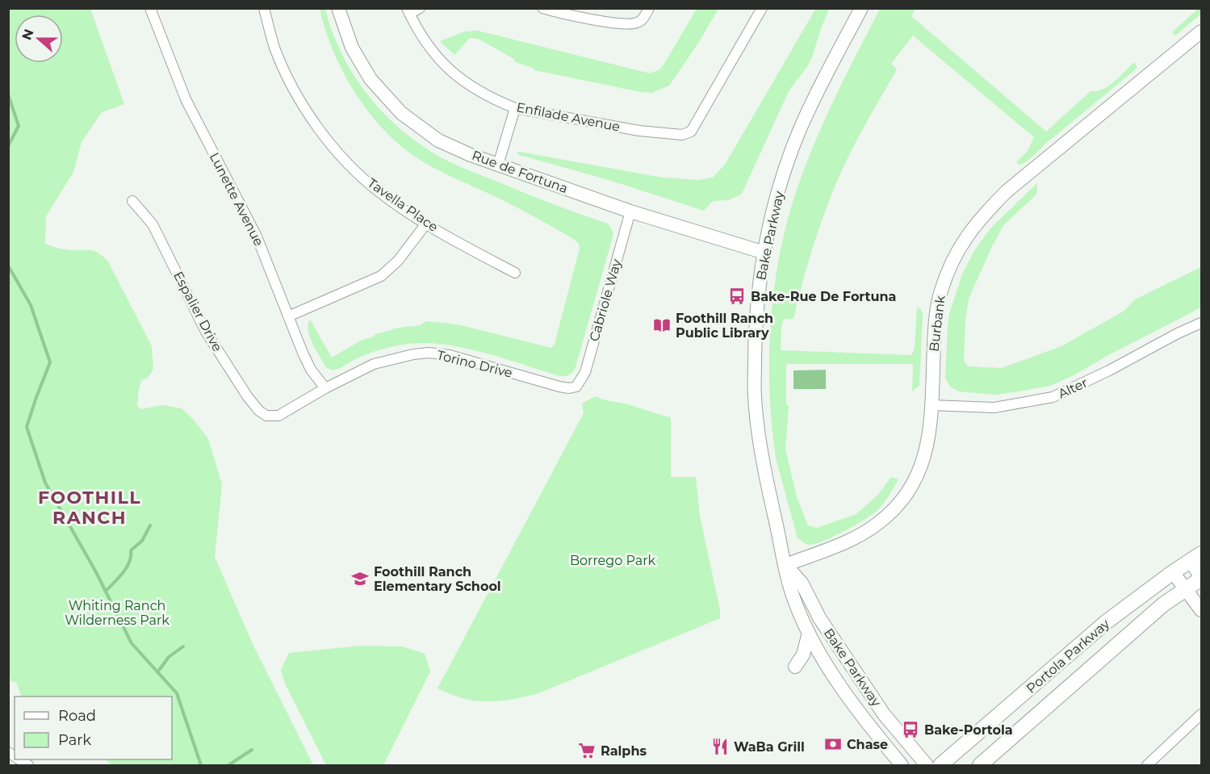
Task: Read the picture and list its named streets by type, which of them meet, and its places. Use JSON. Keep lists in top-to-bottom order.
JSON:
{
  "streets": {
    "main road": ["Portola Parkway"],
    "street": [
      "Enfilade Avenue",
      "Rue de Fortuna",
      "Lunette Avenue",
      "Tavella Place",
      "Bake Parkway",
      "Cabriole Way",
      "Espalier Drive",
      "Burbank",
      "Torino Drive",
      "Alter"
    ]
  },
  "crossings": [
    ["Rue de Fortuna", "Bake Parkway"],
    ["Rue de Fortuna", "Cabriole Way"],
    ["Lunette Avenue", "Torino Drive"],
    ["Bake Parkway", "Burbank"],
    ["Cabriole Way", "Torino Drive"],
    ["Espalier Drive", "Torino Drive"],
    ["Burbank", "Alter"]
  ],
  "districts": ["FOOTHILL RANCH"],
  "parks": ["Borrego Park", "Whiting Ranch Wilderness Park"],
  "places": {
    "bus stop": ["Bake-Rue De Fortuna", "Bake-Portola"],
    "library": ["Foothill Ranch Public Library"],
    "school or university": ["Foothill Ranch Elementary School"],
    "bank": ["Chase"],
    "restaurant": ["WaBa Grill"],
    "supermarket": ["Ralphs"]
  },
  "legend": ["Road", "Park"],
  "north": "left"
}
